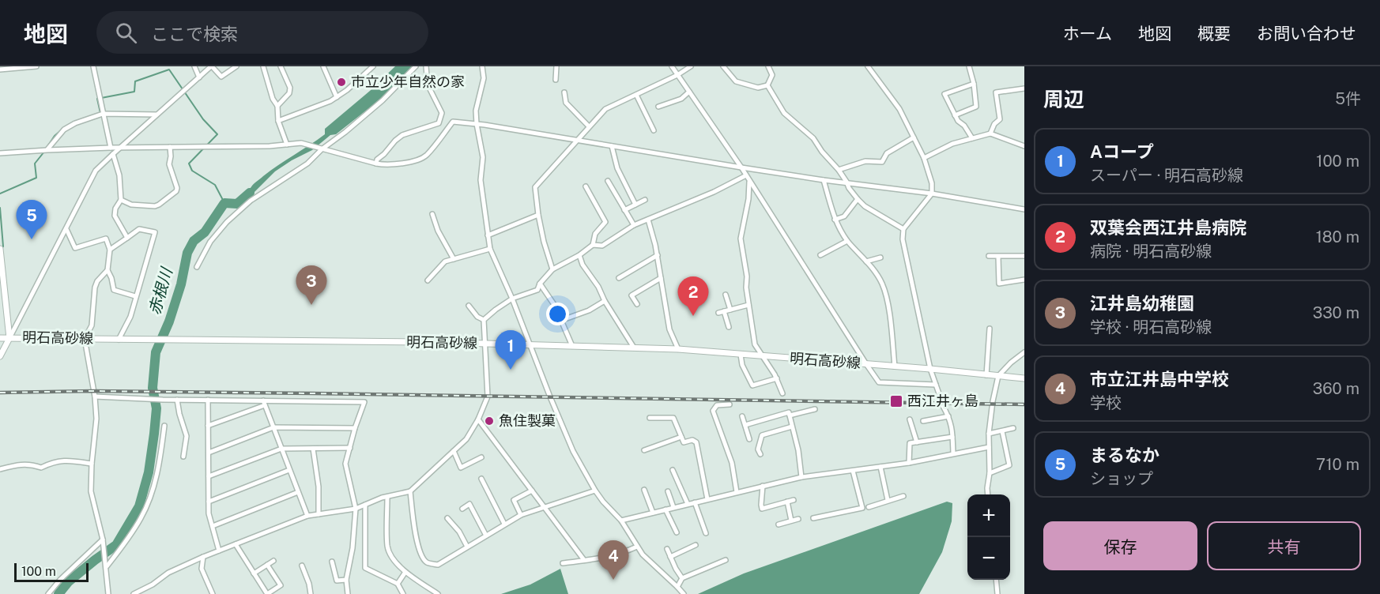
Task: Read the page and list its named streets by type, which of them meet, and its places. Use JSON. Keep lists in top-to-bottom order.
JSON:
{
  "streets": {
    "main road": ["明石高砂線"]
  },
  "water": ["赤根川"],
  "places": {
    "other": ["市立少年自然の家", "魚住製菓"],
    "transit": ["西江井ヶ島"]
  },
  "scale_bar": "100 m",
  "page": {
    "header": "地図",
    "search": "ここで検索",
    "nav": [
      "ホーム",
      "地図",
      "概要",
      "お問い合わせ"
    ],
    "heading": ["周辺", "5件"],
    "list": [
      {
        "mark": "1",
        "name": "Aコープ",
        "note": "スーパー · 明石高砂線",
        "value": "100 m"
      },
      {
        "mark": "2",
        "name": "双葉会西江井島病院",
        "note": "病院 · 明石高砂線",
        "value": "180 m"
      },
      {
        "mark": "3",
        "name": "江井島幼稚園",
        "note": "学校 · 明石高砂線",
        "value": "330 m"
      },
      {
        "mark": "4",
        "name": "市立江井島中学校",
        "note": "学校",
        "value": "360 m"
      },
      {
        "mark": "5",
        "name": "まるなか",
        "note": "ショップ",
        "value": "710 m"
      }
    ],
    "pins": [
      "5",
      "3",
      "2",
      "1",
      "4"
    ],
    "map_buttons": ["+", "−"],
    "buttons": ["保存", "共有"],
    "scale": "100 m"
  }
}
